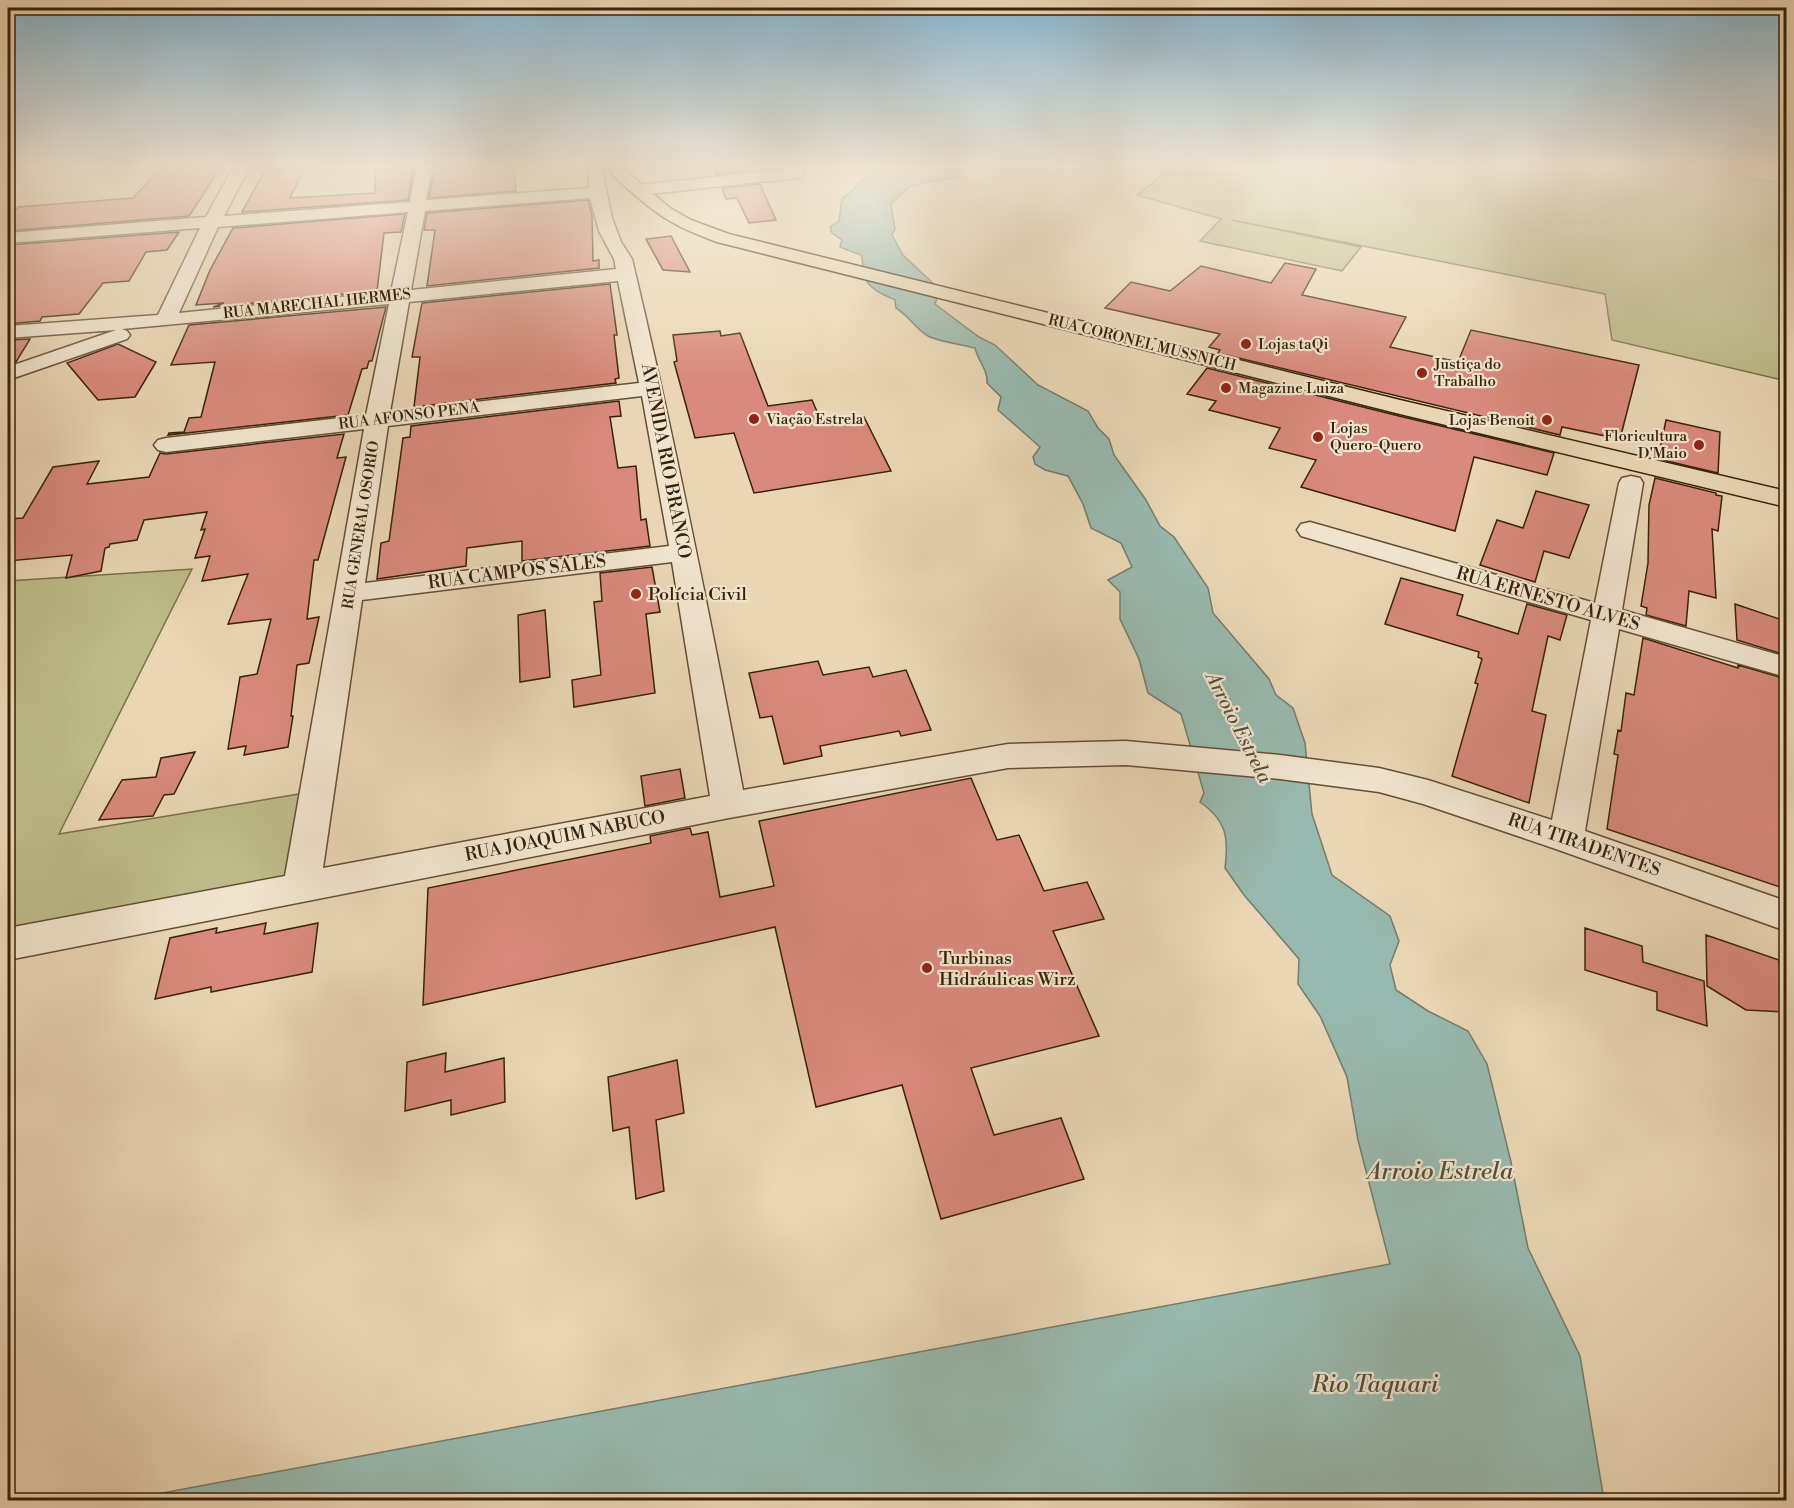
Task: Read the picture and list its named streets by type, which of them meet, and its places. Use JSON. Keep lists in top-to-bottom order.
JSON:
{
  "streets": {
    "main road": ["RUA CORONEL MUSSNICH"],
    "street": [
      "RUA MARECHAL HERMES",
      "RUA AFONSO PENA",
      "AVENIDA RIO BRANCO",
      "RUA GENERAL OSORIO",
      "RUA CAMPOS SALES",
      "RUA ERNESTO ALVES",
      "RUA JOAQUIM NABUCO",
      "RUA TIRADENTES"
    ]
  },
  "crossings": [
    ["RUA MARECHAL HERMES", "AVENIDA RIO BRANCO"],
    ["RUA MARECHAL HERMES", "RUA GENERAL OSORIO"],
    ["RUA AFONSO PENA", "AVENIDA RIO BRANCO"],
    ["RUA AFONSO PENA", "RUA GENERAL OSORIO"],
    ["AVENIDA RIO BRANCO", "RUA CAMPOS SALES"],
    ["AVENIDA RIO BRANCO", "RUA JOAQUIM NABUCO"],
    ["RUA GENERAL OSORIO", "RUA CAMPOS SALES"],
    ["RUA GENERAL OSORIO", "RUA JOAQUIM NABUCO"],
    ["RUA JOAQUIM NABUCO", "RUA TIRADENTES"]
  ],
  "water": ["Arroio Estrela", "Rio Taquari"],
  "places": [
    "Lojas taQi",
    "Justiça do Trabalho",
    "Magazine Luiza",
    "Viação Estrela",
    "Lojas Benoit",
    "Lojas Quero-Quero",
    "Floricultura D'Maio",
    "Polícia Civil",
    "Turbinas Hidráulicas Wirz"
  ]
}
